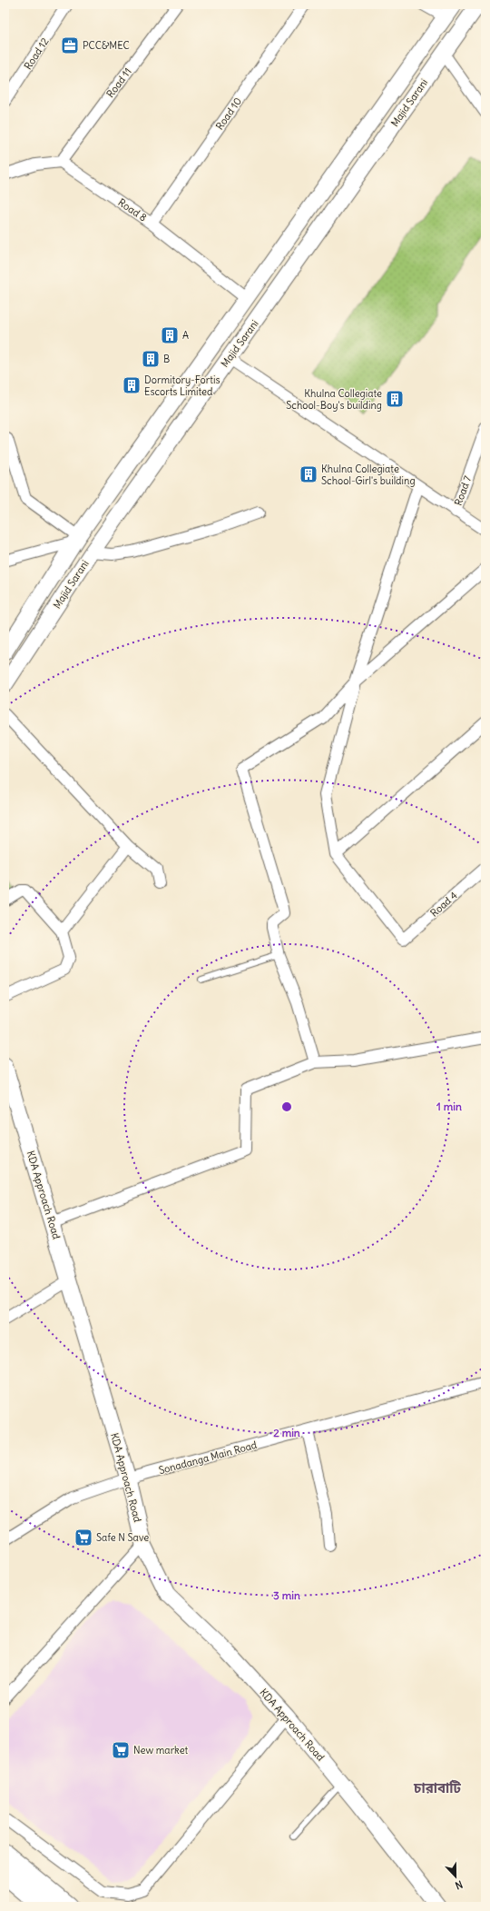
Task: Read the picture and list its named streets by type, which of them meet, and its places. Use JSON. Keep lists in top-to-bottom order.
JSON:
{
  "streets": {
    "main road": ["Majid Sarani", "KDA Approach Road"],
    "street": [
      "Road 12",
      "Road 11",
      "Road 10",
      "Road 8",
      "Road 7",
      "Road 4",
      "Sonadanga Main Road"
    ]
  },
  "crossings": [
    ["Road 11", "Road 8"],
    ["Majid Sarani", "Road 8"],
    ["Road 10", "Road 8"],
    ["KDA Approach Road", "Sonadanga Main Road"]
  ],
  "districts": ["চারাবাটি"],
  "places": {
    "office": ["PCC&MEC"],
    "building": [
      "A",
      "B",
      "Dormitory-Fortis Escorts Limited",
      "Khulna Collegiate School-Boy's building",
      "Khulna Collegiate School-Girl's building"
    ],
    "supermarket": ["Safe N Save", "New market"]
  },
  "north": "bottom",
  "rings": ["1 min", "2 min", "3 min"]
}
